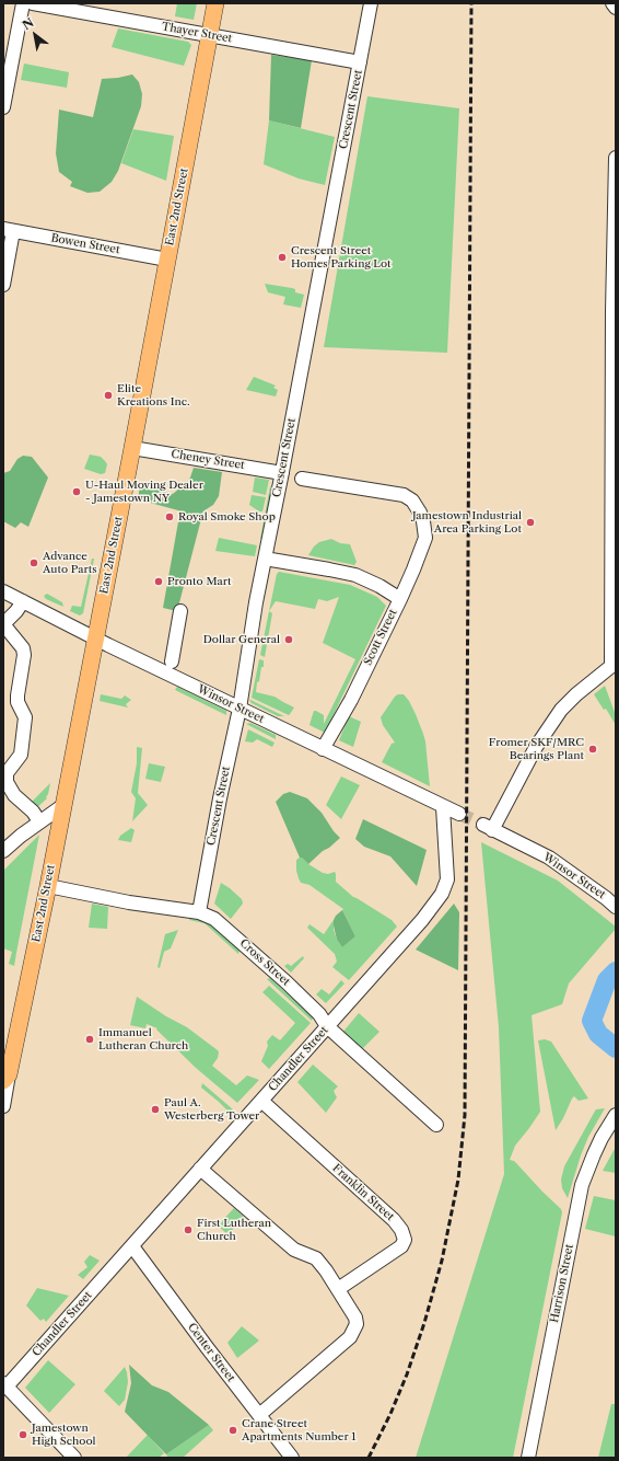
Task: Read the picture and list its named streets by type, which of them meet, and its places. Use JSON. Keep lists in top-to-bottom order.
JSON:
{
  "streets": {
    "main road": ["East 2nd Street"],
    "street": [
      "Thayer Street",
      "Crescent Street",
      "Bowen Street",
      "Cheney Street",
      "Scott Street",
      "Winsor Street",
      "Cross Street",
      "Chandler Street",
      "Franklin Street",
      "Harrison Street",
      "Center Street"
    ]
  },
  "crossings": [
    ["Thayer Street", "Crescent Street"],
    ["Thayer Street", "East 2nd Street"],
    ["Crescent Street", "Cheney Street"],
    ["Crescent Street", "Winsor Street"],
    ["Crescent Street", "Cross Street"],
    ["East 2nd Street", "Bowen Street"],
    ["East 2nd Street", "Cheney Street"],
    ["East 2nd Street", "Winsor Street"],
    ["East 2nd Street", "Cross Street"],
    ["Scott Street", "Winsor Street"],
    ["Winsor Street", "Chandler Street"],
    ["Cross Street", "Chandler Street"],
    ["Chandler Street", "Franklin Street"],
    ["Chandler Street", "Center Street"]
  ],
  "places": [
    "Crescent Street Homes Parking Lot",
    "Elite Kreations Inc.",
    "U-Haul Moving Dealer - Jamestown NY",
    "Royal Smoke Shop",
    "Jamestown Industrial Area Parking Lot",
    "Advance Auto Parts",
    "Pronto Mart",
    "Dollar General",
    "Fromer SKF/MRC Bearings Plant",
    "Immanuel Lutheran Church",
    "Paul A. Westerberg Tower",
    "First Lutheran Church",
    "Crane Street Apartments Number 1",
    "Jamestown High School"
  ],
  "north": "top left"
}
